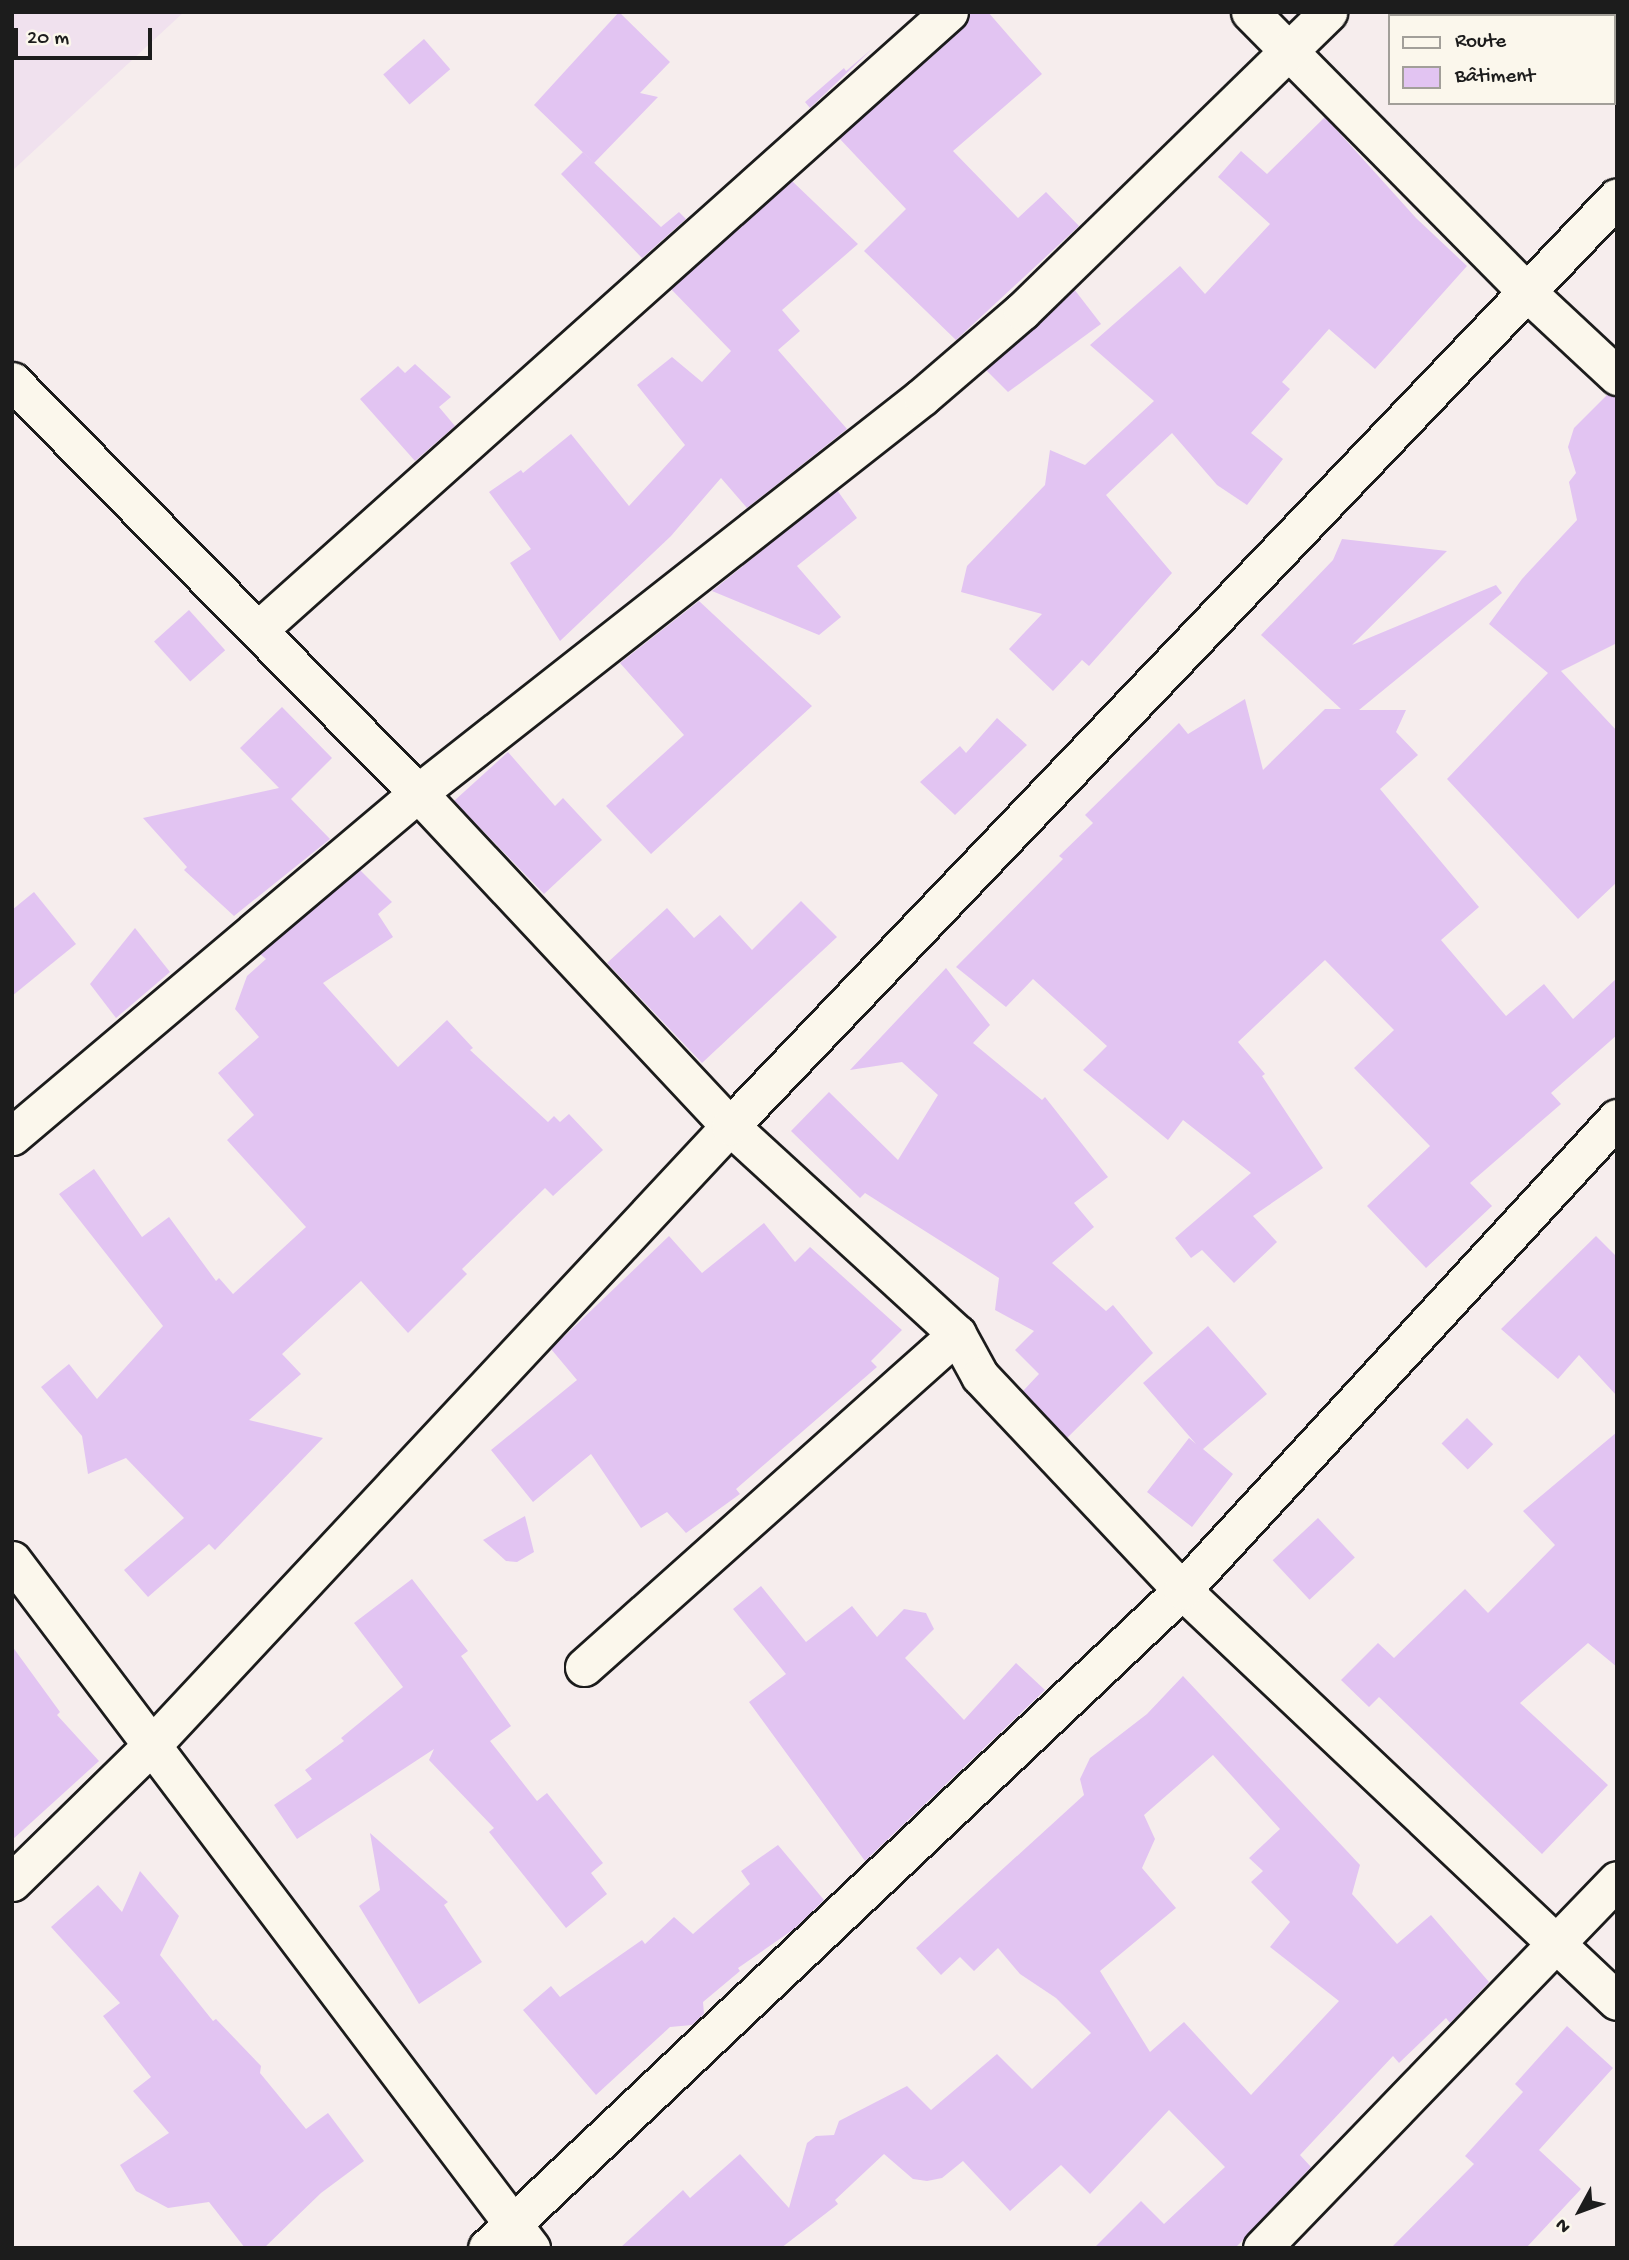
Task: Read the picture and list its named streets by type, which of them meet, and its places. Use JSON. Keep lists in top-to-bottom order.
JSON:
{
  "legend": ["Route", "Bâtiment"],
  "scale_bar": "20 m",
  "north": "bottom left"
}
